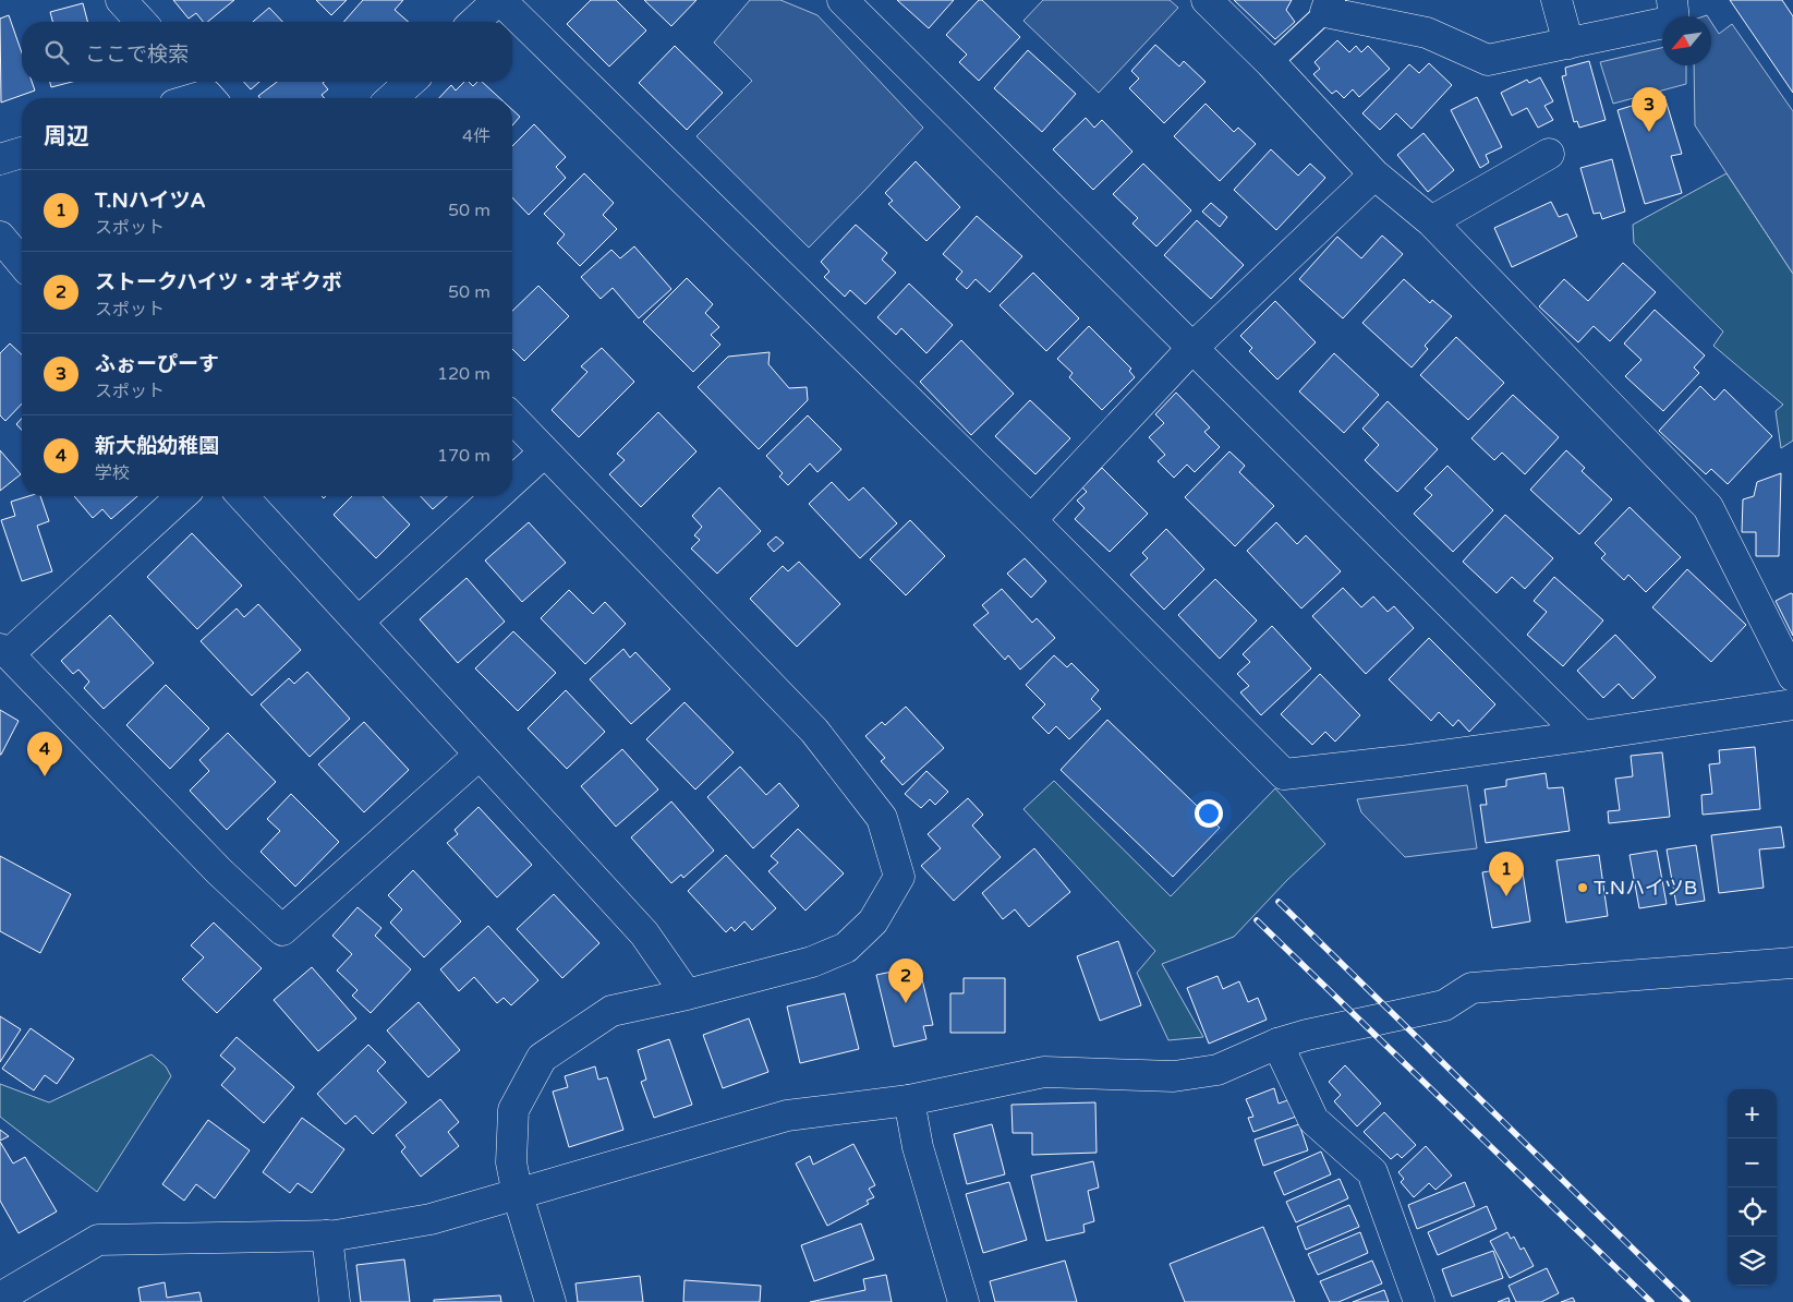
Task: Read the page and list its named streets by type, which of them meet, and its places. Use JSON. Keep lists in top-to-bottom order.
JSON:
{
  "places": ["T.NハイツB"],
  "north": "bottom left",
  "page": {
    "search": "ここで検索",
    "pins": [
      "3",
      "4",
      "1",
      "2"
    ],
    "heading": ["周辺", "4件"],
    "list": [
      {
        "mark": "1",
        "name": "T.NハイツA",
        "note": "スポット",
        "value": "50 m"
      },
      {
        "mark": "2",
        "name": "ストークハイツ・オギクボ",
        "note": "スポット",
        "value": "50 m"
      },
      {
        "mark": "3",
        "name": "ふぉーぴーす",
        "note": "スポット",
        "value": "120 m"
      },
      {
        "mark": "4",
        "name": "新大船幼稚園",
        "note": "学校",
        "value": "170 m"
      }
    ],
    "map_buttons": ["+", "−"]
  }
}
